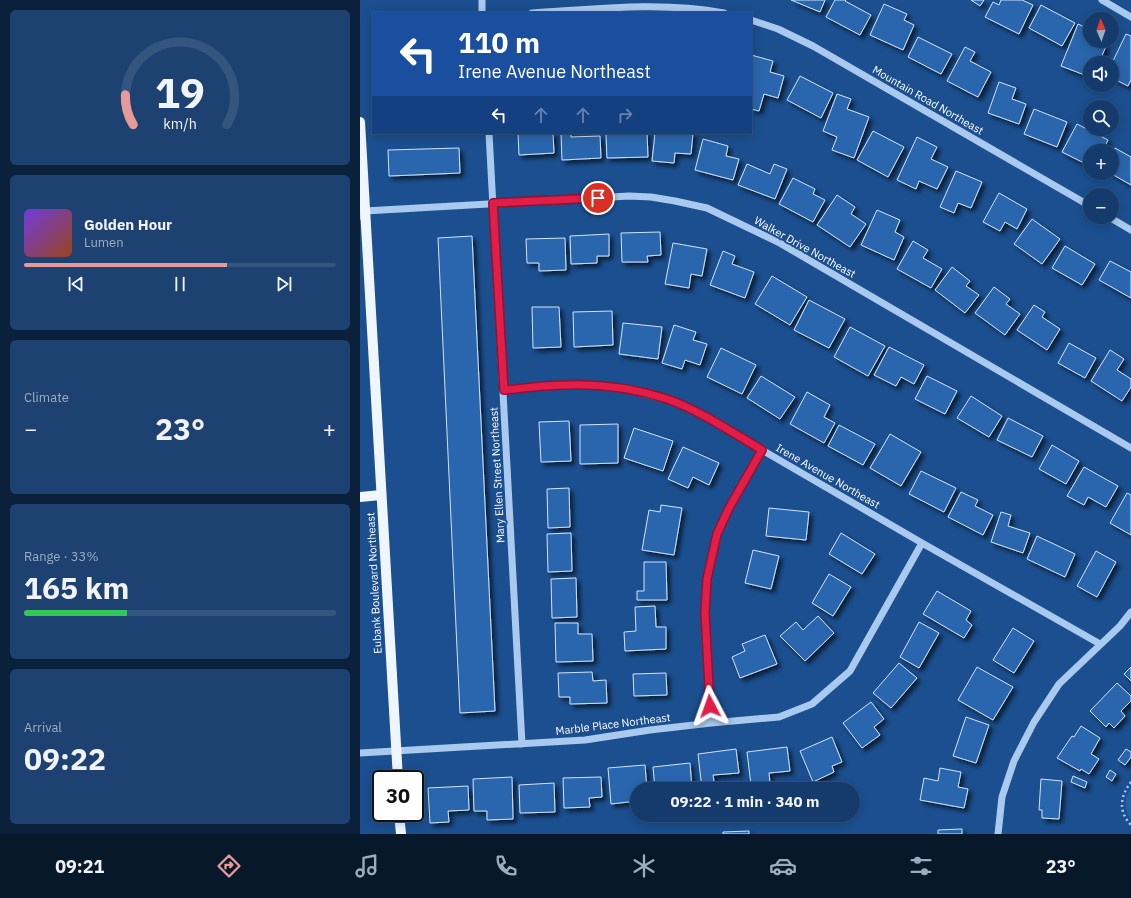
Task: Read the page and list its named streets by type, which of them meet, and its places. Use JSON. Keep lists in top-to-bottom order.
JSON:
{
  "streets": {
    "main road": ["Eubank Boulevard Northeast"],
    "street": [
      "Mountain Road Northeast",
      "Walker Drive Northeast",
      "Mary Ellen Street Northeast",
      "Irene Avenue Northeast",
      "Marble Place Northeast"
    ]
  },
  "crossings": [
    ["Walker Drive Northeast", "Mary Ellen Street Northeast"],
    ["Walker Drive Northeast", "Eubank Boulevard Northeast"],
    ["Mary Ellen Street Northeast", "Irene Avenue Northeast"],
    ["Mary Ellen Street Northeast", "Marble Place Northeast"],
    ["Irene Avenue Northeast", "Marble Place Northeast"],
    ["Eubank Boulevard Northeast", "Marble Place Northeast"]
  ],
  "north": "top",
  "page": {
    "map_buttons": ["+", "−"],
    "turn": ["110 m", "Irene Avenue Northeast"],
    "song": ["Golden Hour", "Lumen"],
    "tile": [
      "Climate",
      ["Range · 33%", "165 km"],
      ["Arrival", "09:22"]
    ],
    "heat": ["−", "23°", "+"],
    "limit": "30",
    "trip": "09:22 · 1 min · 340 m",
    "tabs": ["09:21", "23°"],
    "gauge": ["19", "km/h"]
  }
}
